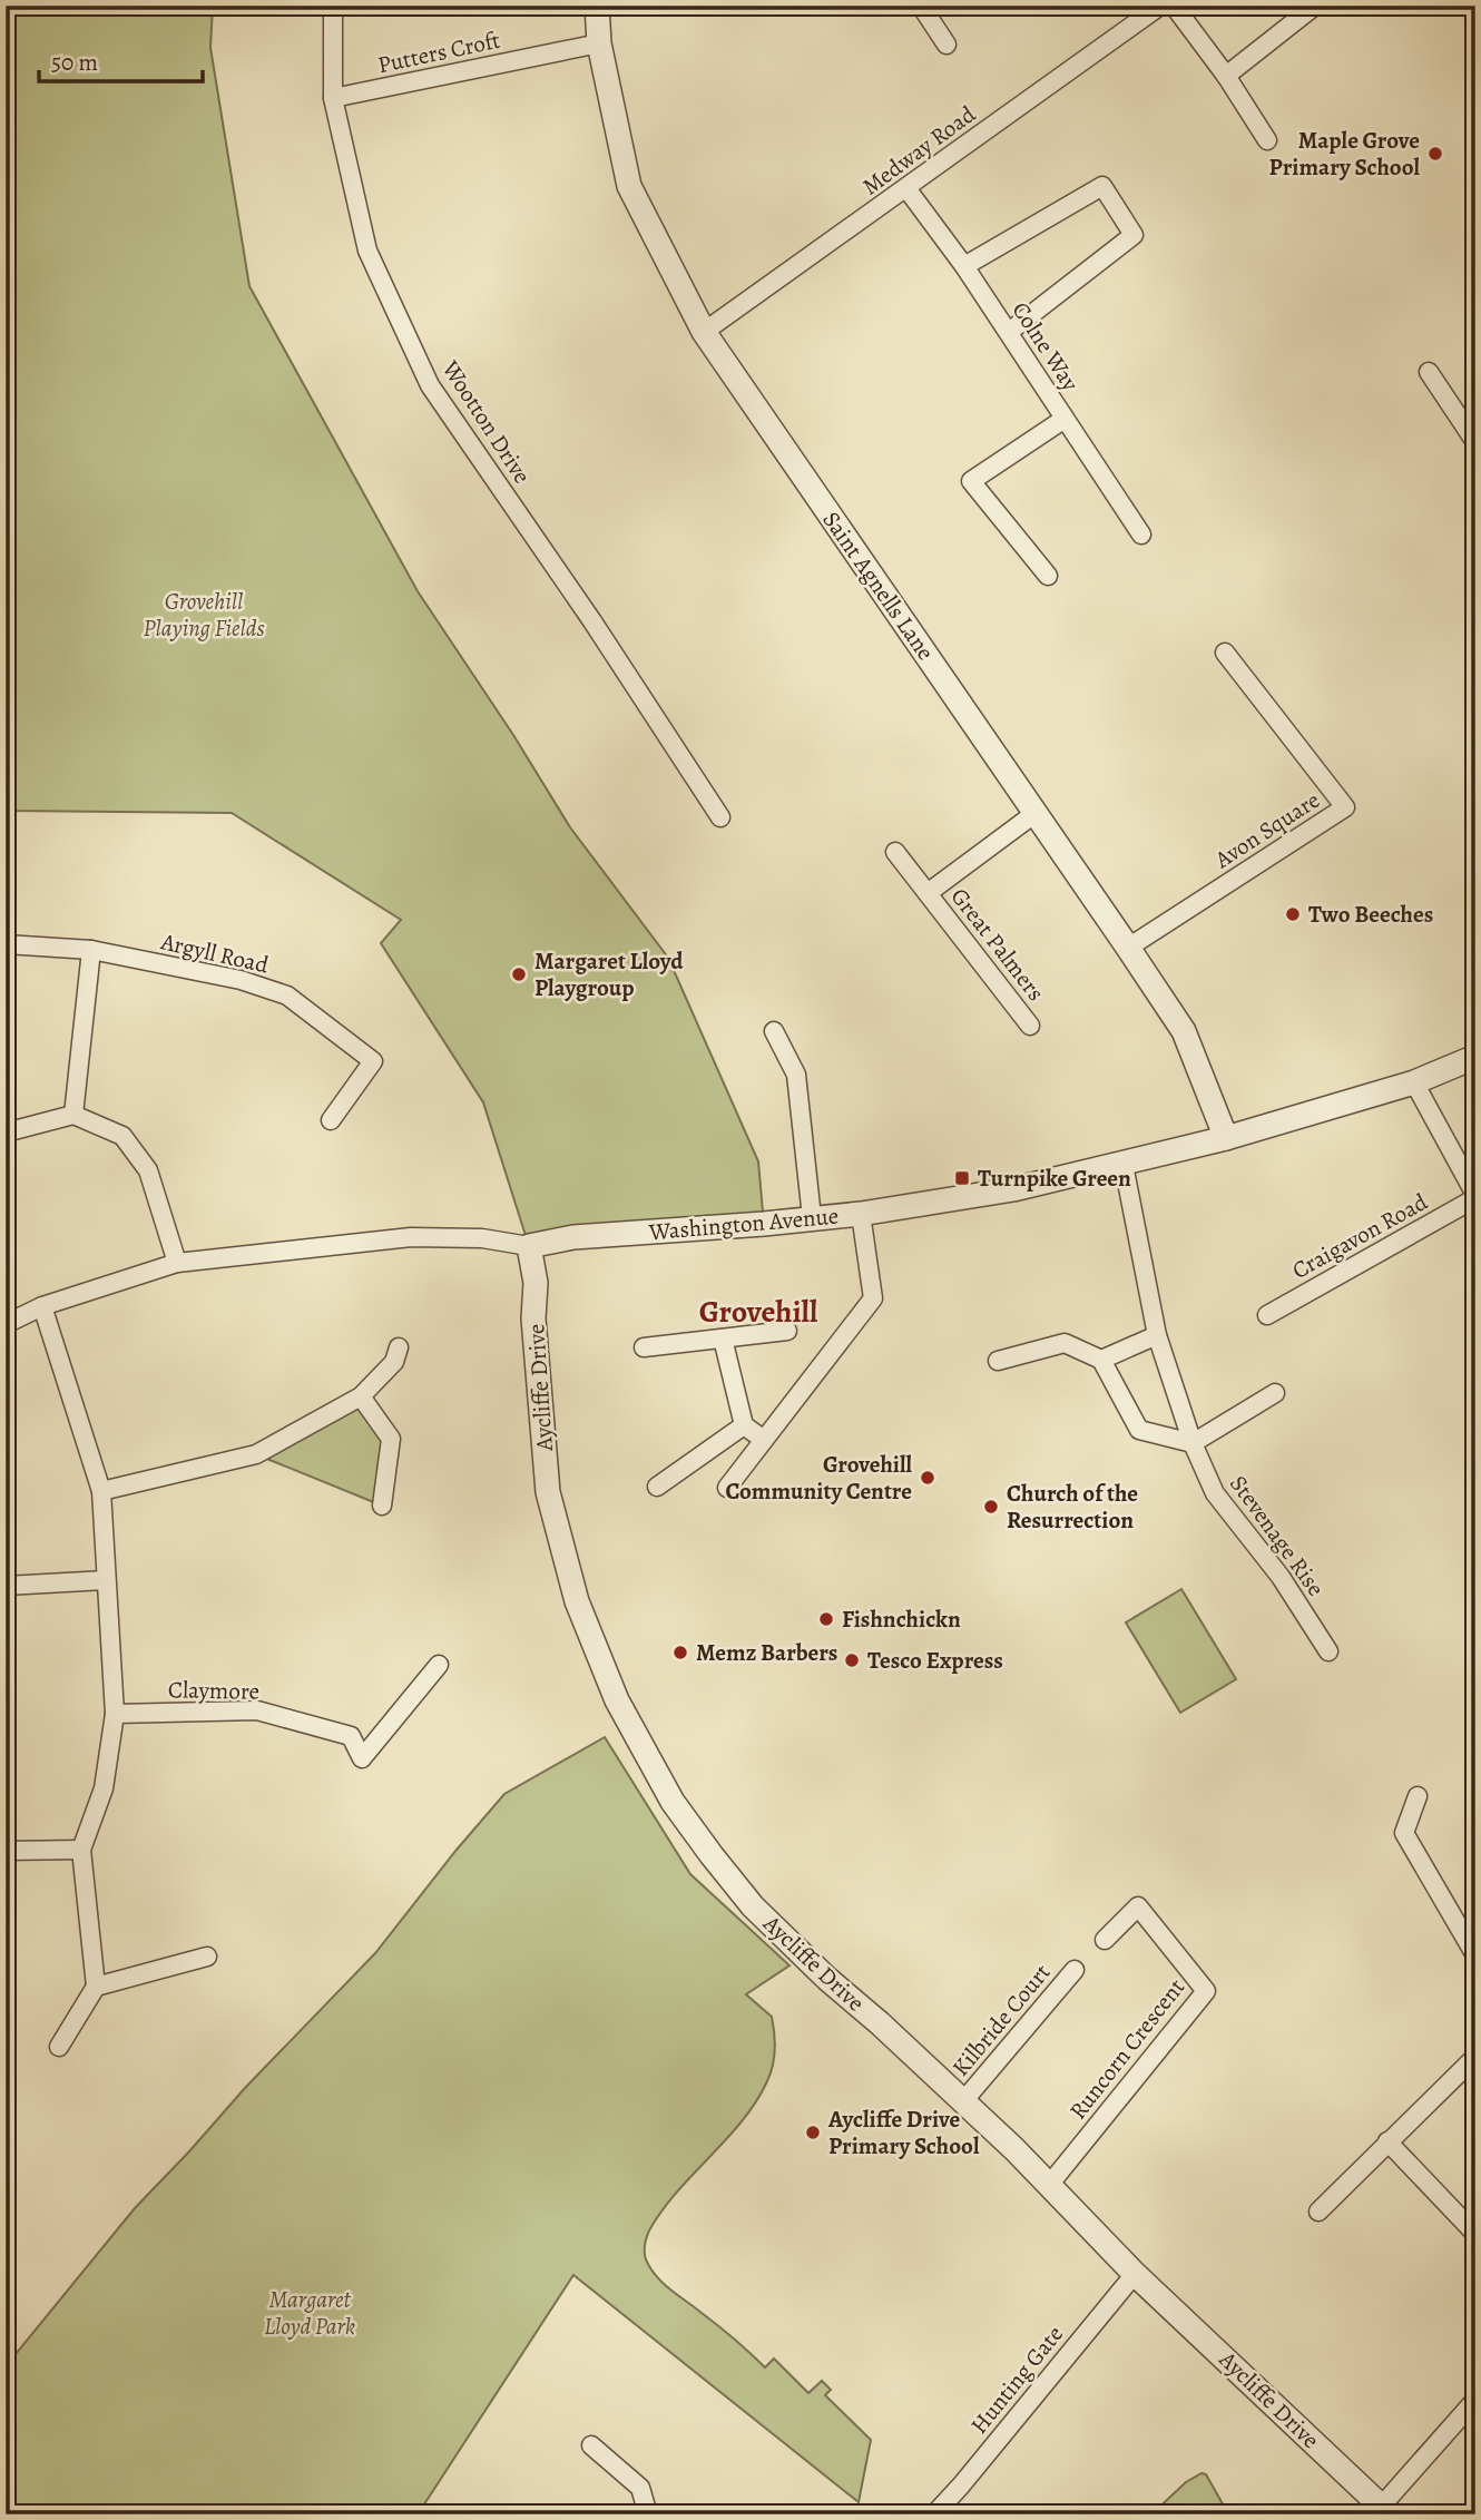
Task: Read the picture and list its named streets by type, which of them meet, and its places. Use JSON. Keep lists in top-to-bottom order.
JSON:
{
  "streets": {
    "street": [
      "Putters Croft",
      "Medway Road",
      "Colne Way",
      "Wootton Drive",
      "Saint Agnells Lane",
      "Avon Square",
      "Great Palmers",
      "Argyll Road",
      "Washington Avenue",
      "Craigavon Road",
      "Aycliffe Drive",
      "Stevenage Rise",
      "Claymore",
      "Kilbride Court",
      "Runcorn Crescent",
      "Hunting Gate"
    ]
  },
  "crossings": [
    ["Putters Croft", "Wootton Drive"],
    ["Putters Croft", "Saint Agnells Lane"],
    ["Medway Road", "Colne Way"],
    ["Medway Road", "Saint Agnells Lane"],
    ["Saint Agnells Lane", "Avon Square"],
    ["Saint Agnells Lane", "Great Palmers"],
    ["Saint Agnells Lane", "Washington Avenue"],
    ["Washington Avenue", "Craigavon Road"],
    ["Washington Avenue", "Aycliffe Drive"],
    ["Washington Avenue", "Stevenage Rise"],
    ["Aycliffe Drive", "Kilbride Court"],
    ["Aycliffe Drive", "Runcorn Crescent"],
    ["Aycliffe Drive", "Hunting Gate"]
  ],
  "districts": ["Grovehill"],
  "parks": ["Grovehill Playing Fields", "Margaret Lloyd Park"],
  "places": {
    "other": [
      "Maple Grove Primary School",
      "Two Beeches",
      "Margaret Lloyd Playgroup",
      "Grovehill Community Centre",
      "Church of the Resurrection",
      "Fishnchickn",
      "Memz Barbers",
      "Tesco Express",
      "Aycliffe Drive Primary School"
    ],
    "transit": ["Turnpike Green"]
  },
  "scale_bar": "50 m"
}
